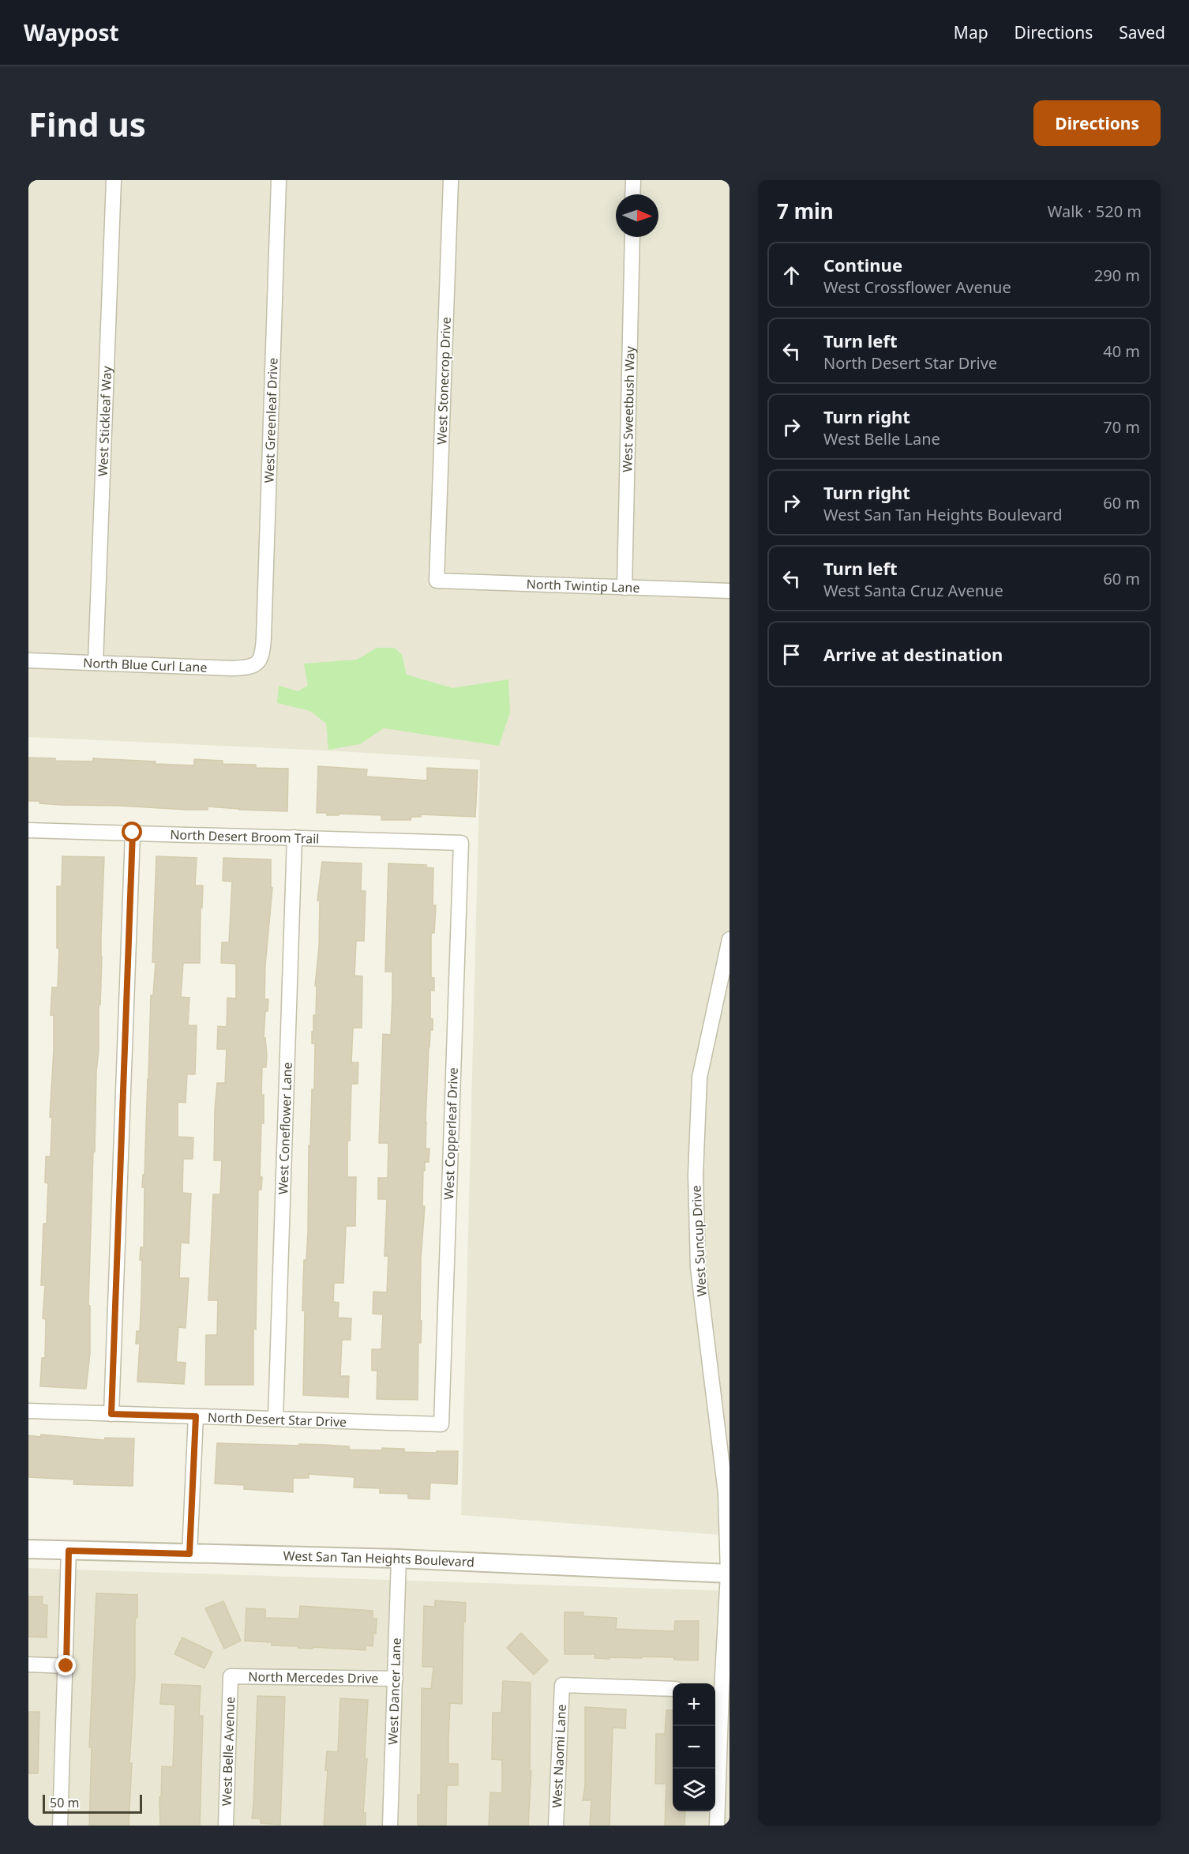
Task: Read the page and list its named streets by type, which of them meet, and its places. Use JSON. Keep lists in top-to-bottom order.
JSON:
{
  "streets": {
    "street": [
      "West Stonecrop Drive",
      "West Sweetbush Way",
      "West Greenleaf Drive",
      "West Stickleaf Way",
      "North Twintip Lane",
      "North Blue Curl Lane",
      "North Desert Broom Trail",
      "West Coneflower Lane",
      "West Copperleaf Drive",
      "West Suncup Drive",
      "North Desert Star Drive",
      "West San Tan Heights Boulevard",
      "North Mercedes Drive",
      "West Dancer Lane",
      "West Belle Avenue",
      "West Naomi Lane"
    ]
  },
  "crossings": [
    ["West Stonecrop Drive", "North Twintip Lane"],
    ["West Sweetbush Way", "North Twintip Lane"],
    ["West Greenleaf Drive", "North Blue Curl Lane"],
    ["West Stickleaf Way", "North Blue Curl Lane"],
    ["North Desert Broom Trail", "West Coneflower Lane"],
    ["North Desert Broom Trail", "West Copperleaf Drive"],
    ["West Coneflower Lane", "North Desert Star Drive"],
    ["West Copperleaf Drive", "North Desert Star Drive"],
    ["West Suncup Drive", "West San Tan Heights Boulevard"],
    ["West San Tan Heights Boulevard", "West Dancer Lane"],
    ["North Mercedes Drive", "West Dancer Lane"],
    ["North Mercedes Drive", "West Belle Avenue"]
  ],
  "scale_bar": "50 m",
  "north": "right",
  "page": {
    "header": "Waypost",
    "nav": ["Map", "Directions", "Saved"],
    "buttons": "Directions",
    "title": "Find us",
    "heading": ["7 min", "Walk · 520 m"],
    "list": [
      ["Continue", "West Crossflower Avenue", "290 m"],
      ["Turn left", "North Desert Star Drive", "40 m"],
      ["Turn right", "West Belle Lane", "70 m"],
      ["Turn right", "West San Tan Heights Boulevard", "60 m"],
      ["Turn left", "West Santa Cruz Avenue", "60 m"],
      "Arrive at destination"
    ],
    "map_buttons": ["+", "−"],
    "scale": "50 m"
  }
}
